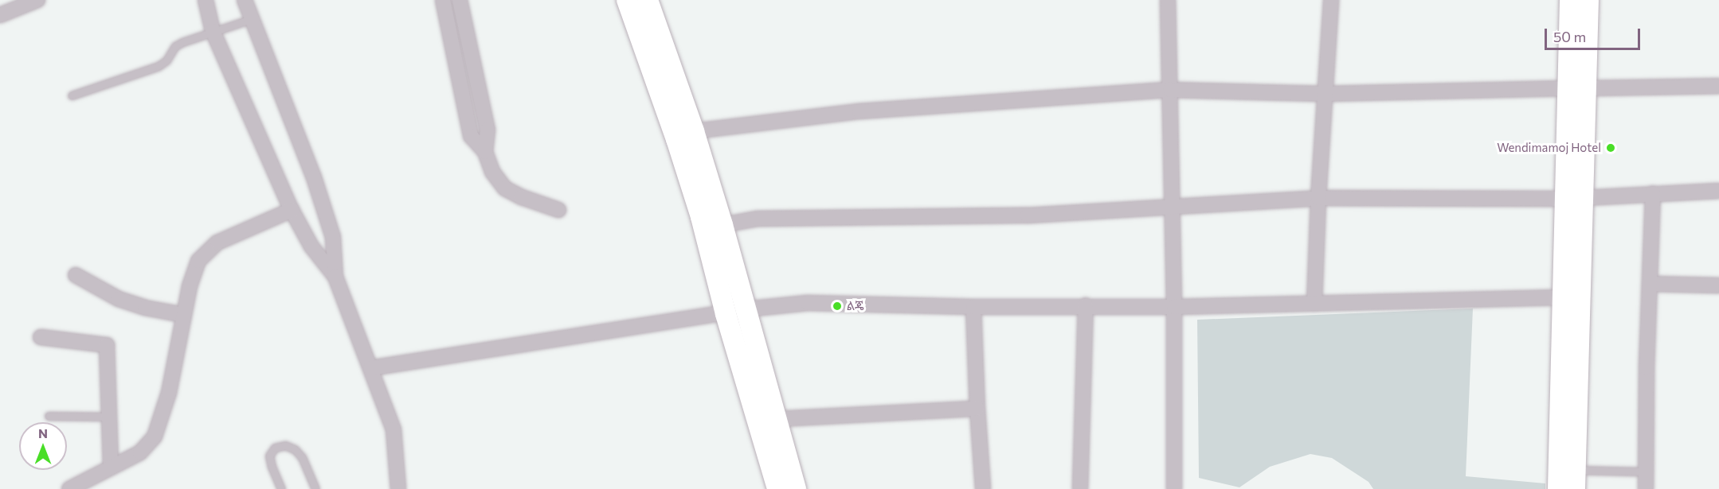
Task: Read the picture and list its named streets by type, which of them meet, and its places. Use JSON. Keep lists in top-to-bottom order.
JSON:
{
  "places": ["Wendimamoj Hotel", "ልጄ"],
  "scale_bar": "50 m",
  "north": "top"
}
